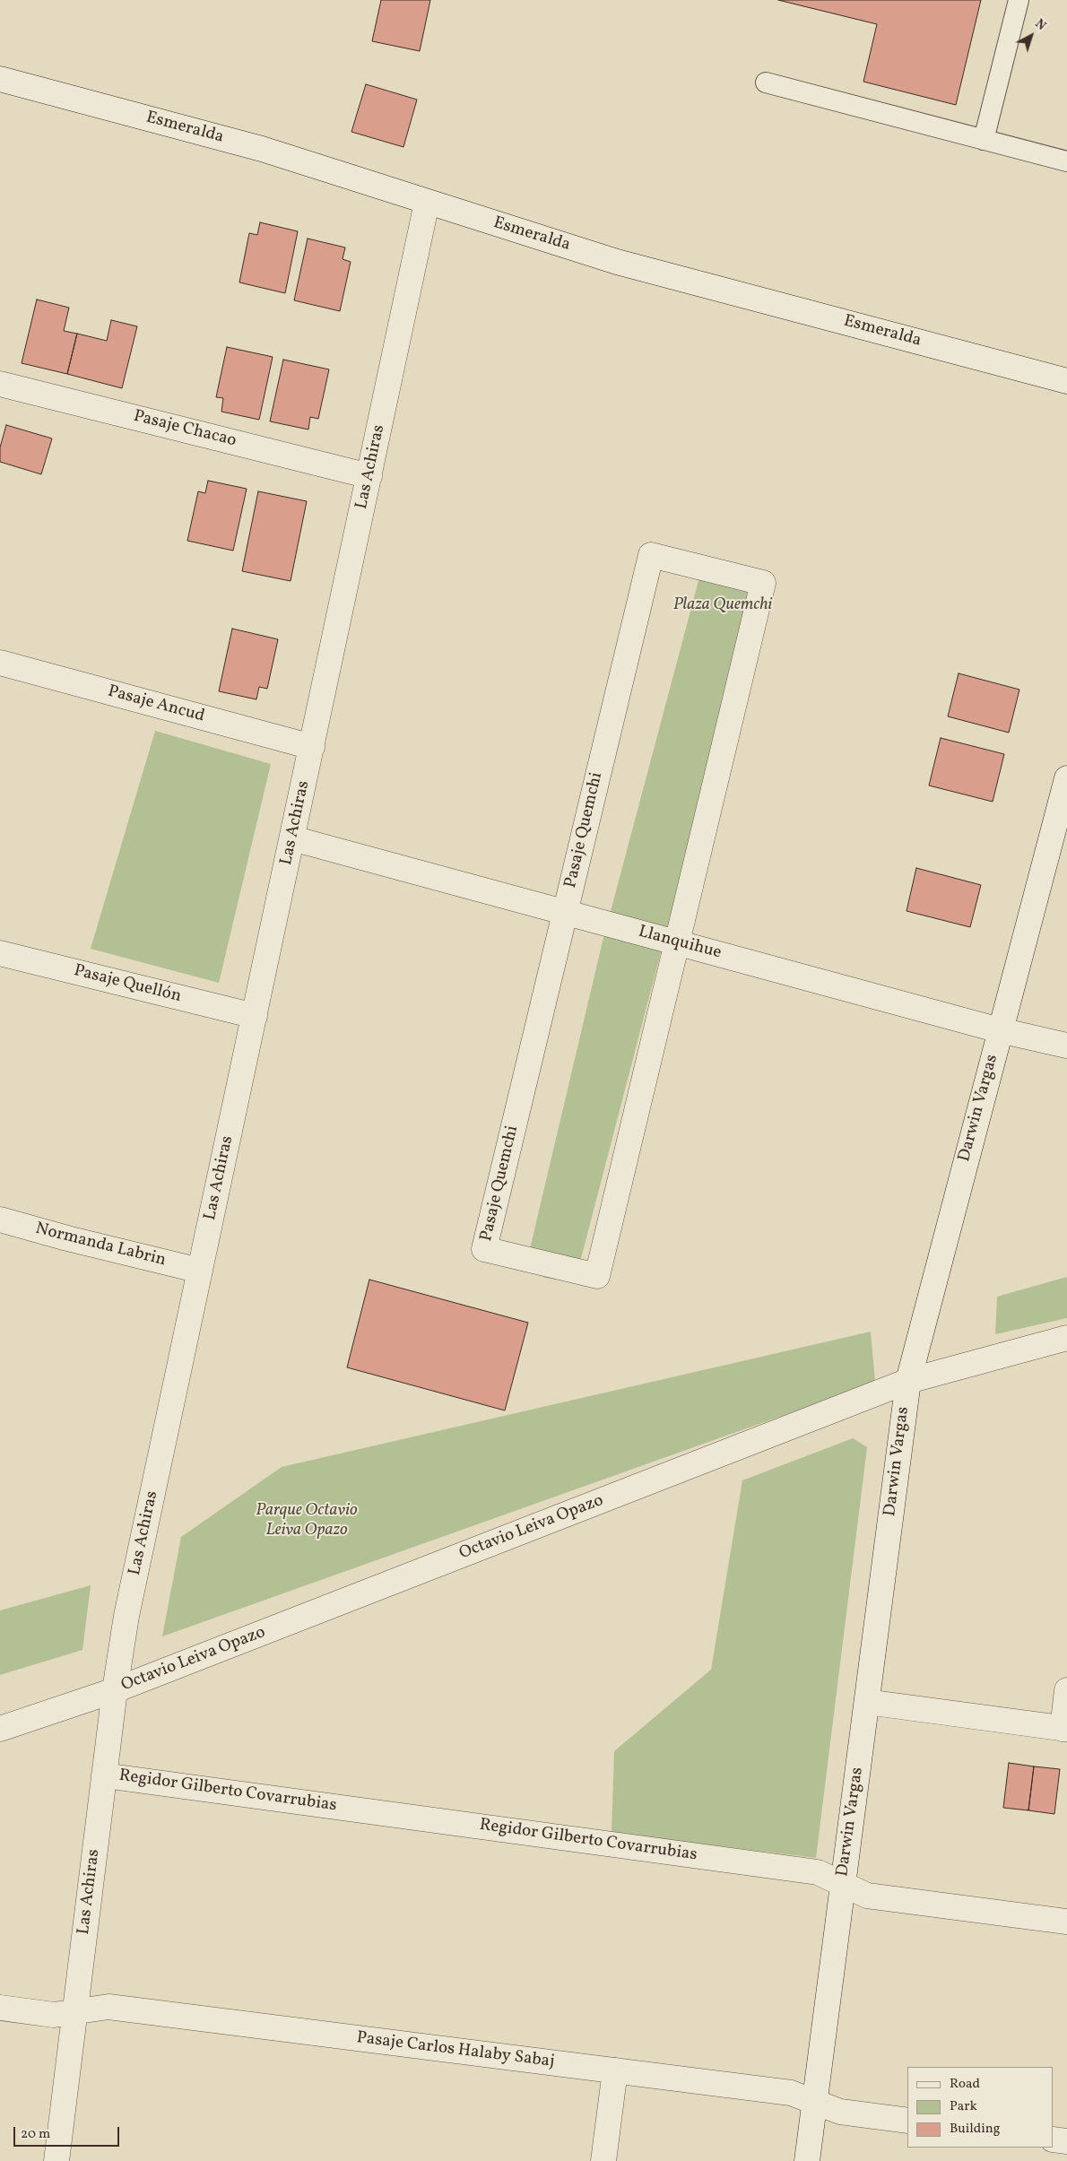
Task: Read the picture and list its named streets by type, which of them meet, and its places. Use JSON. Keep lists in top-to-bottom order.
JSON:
{
  "streets": {
    "street": [
      "Esmeralda",
      "Pasaje Chacao",
      "Las Achiras",
      "Pasaje Ancud",
      "Pasaje Quemchi",
      "Llanquihue",
      "Pasaje Quellón",
      "Darwin Vargas",
      "Normanda Labrin",
      "Octavio Leiva Opazo",
      "Regidor Gilberto Covarrubias",
      "Pasaje Carlos Halaby Sabaj"
    ]
  },
  "crossings": [
    ["Esmeralda", "Las Achiras"],
    ["Pasaje Chacao", "Las Achiras"],
    ["Las Achiras", "Pasaje Ancud"],
    ["Las Achiras", "Llanquihue"],
    ["Las Achiras", "Pasaje Quellón"],
    ["Las Achiras", "Normanda Labrin"],
    ["Las Achiras", "Octavio Leiva Opazo"],
    ["Las Achiras", "Regidor Gilberto Covarrubias"],
    ["Las Achiras", "Pasaje Carlos Halaby Sabaj"],
    ["Pasaje Quemchi", "Llanquihue"],
    ["Llanquihue", "Darwin Vargas"],
    ["Darwin Vargas", "Octavio Leiva Opazo"],
    ["Darwin Vargas", "Regidor Gilberto Covarrubias"],
    ["Darwin Vargas", "Pasaje Carlos Halaby Sabaj"]
  ],
  "parks": ["Plaza Quemchi", "Parque Octavio Leiva Opazo"],
  "legend": ["Road", "Park", "Building"],
  "scale_bar": "20 m",
  "north": "top right"
}
